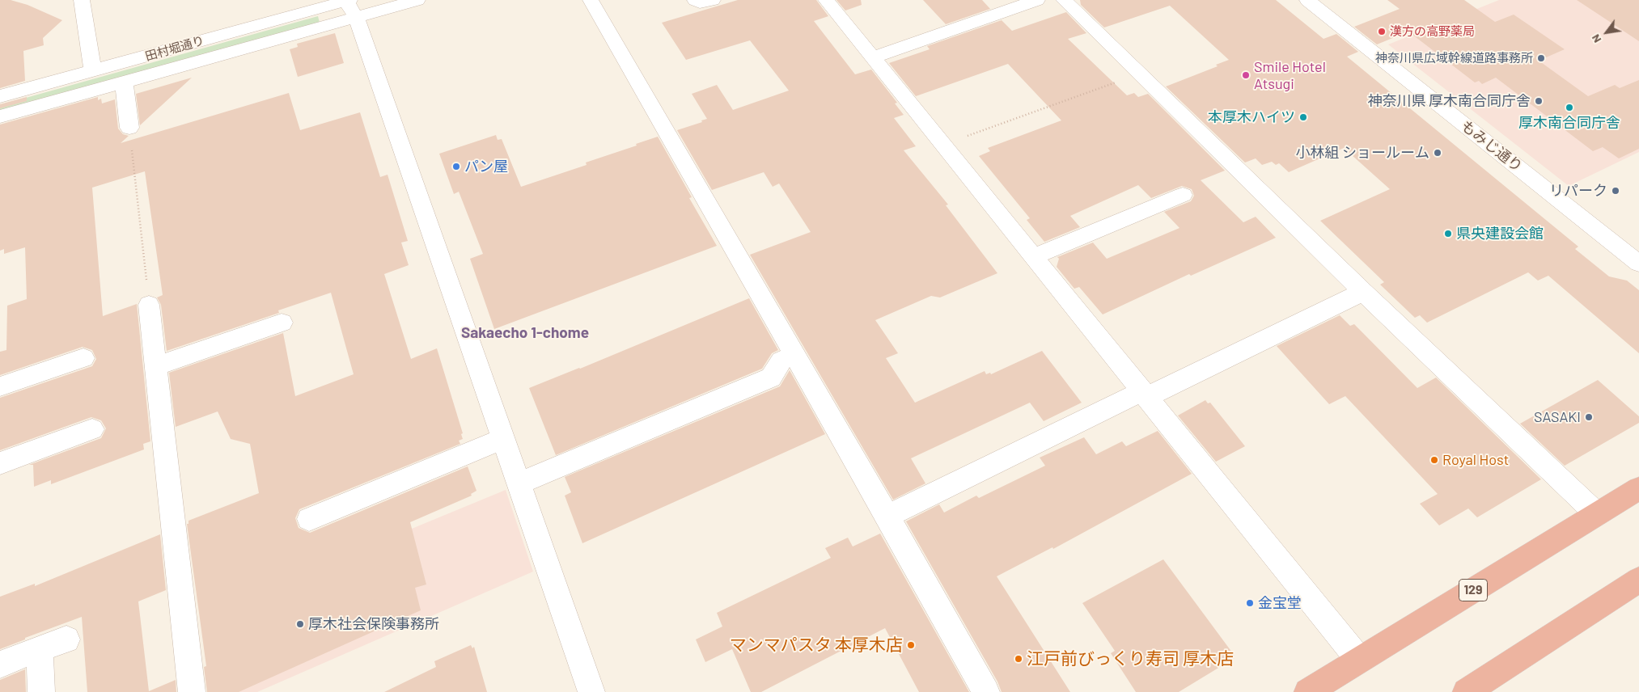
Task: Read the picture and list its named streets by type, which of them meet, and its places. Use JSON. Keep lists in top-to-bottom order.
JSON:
{
  "streets": {
    "highway": ["129"],
    "street": ["田村堀通り", "もみじ通り"]
  },
  "districts": ["Sakaecho 1-chome"],
  "places": [
    "漢方の高野薬局",
    "神奈川県広域幹線道路事務所",
    "Smile Hotel Atsugi",
    "神奈川県 厚木南合同庁舎",
    "厚木南合同庁舎",
    "本厚木ハイツ",
    "小林組 ショールーム",
    "パン屋",
    "リパーク",
    "県央建設会館",
    "SASAKI",
    "Royal Host",
    "金宝堂",
    "厚木社会保険事務所",
    "マンマパスタ 本厚木店",
    "江戸前びっくり寿司 厚木店"
  ],
  "north": "bottom left"
}
